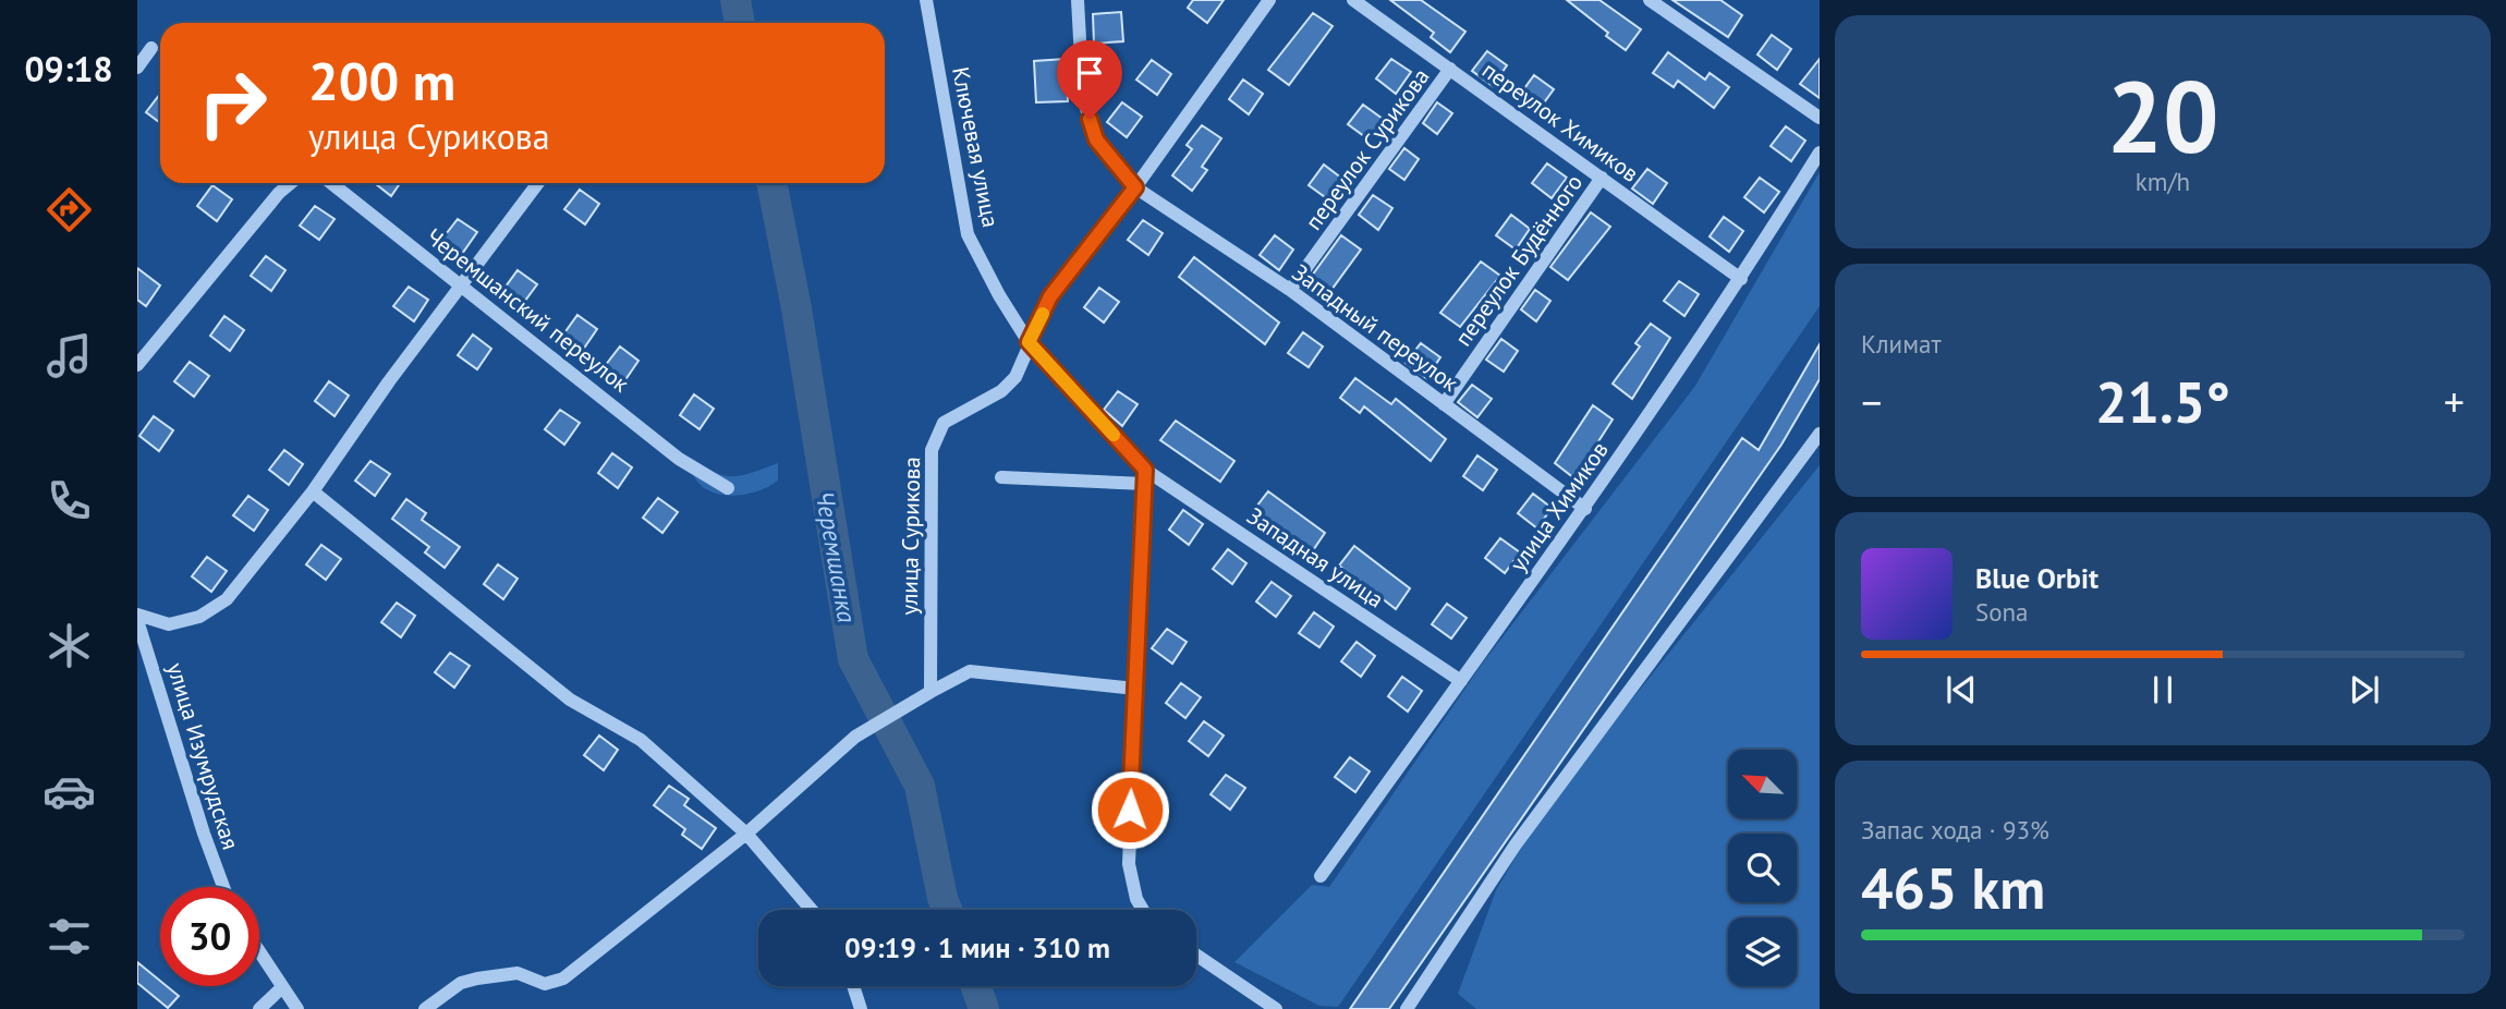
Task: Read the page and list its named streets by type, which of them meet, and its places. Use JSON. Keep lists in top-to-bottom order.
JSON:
{
  "streets": {
    "street": [
      "переулок Химиков",
      "Ключевая улица",
      "переулок Сурикова",
      "переулок Будённого",
      "Черемшанский переулок",
      "Западный переулок",
      "улица Химиков",
      "улица Сурикова",
      "Западная улица",
      "улица Изумрудская"
    ]
  },
  "crossings": [
    ["переулок Химиков", "переулок Сурикова"],
    ["переулок Химиков", "переулок Будённого"],
    ["переулок Химиков", "улица Химиков"],
    ["Ключевая улица", "улица Сурикова"],
    ["Ключевая улица", "Западная улица"],
    ["переулок Сурикова", "Западный переулок"],
    ["переулок Будённого", "Западный переулок"],
    ["Западный переулок", "улица Химиков"],
    ["Западный переулок", "улица Сурикова"],
    ["улица Химиков", "Западная улица"]
  ],
  "water": ["Черемшанка"],
  "north": "top left",
  "page": {
    "tabs": "09:18",
    "tile": [
      ["20", "km/h"],
      "Климат",
      ["Запас хода · 93%", "465 km"]
    ],
    "turn": ["200 m", "улица Сурикова"],
    "heat": ["−", "21.5°", "+"],
    "song": ["Blue Orbit", "Sona"],
    "limit": "30",
    "trip": "09:19 · 1 мин · 310 m"
  }
}
